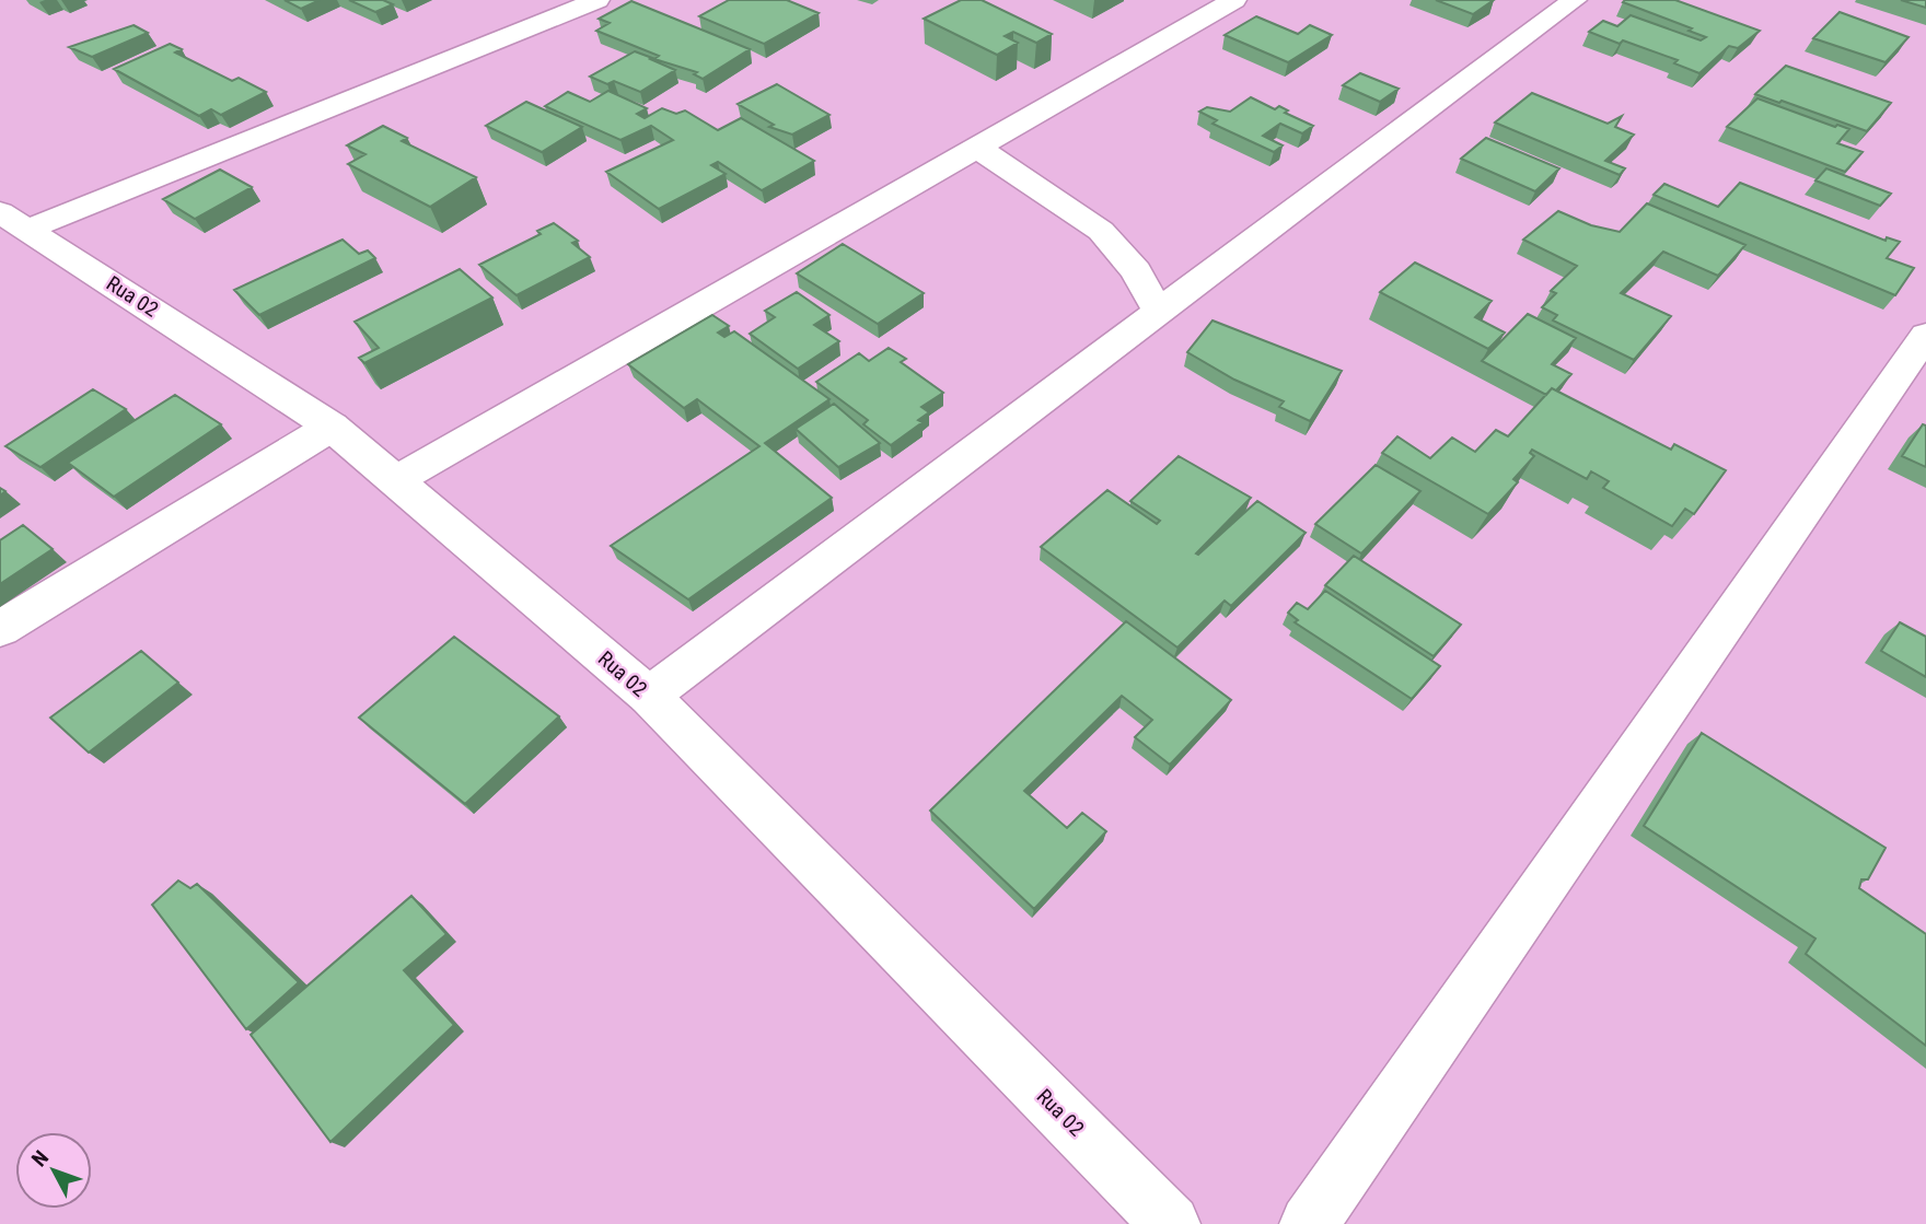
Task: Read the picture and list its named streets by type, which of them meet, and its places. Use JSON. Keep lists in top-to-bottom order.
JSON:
{
  "streets": {
    "street": ["Rua 02"]
  },
  "north": "top left"
}
